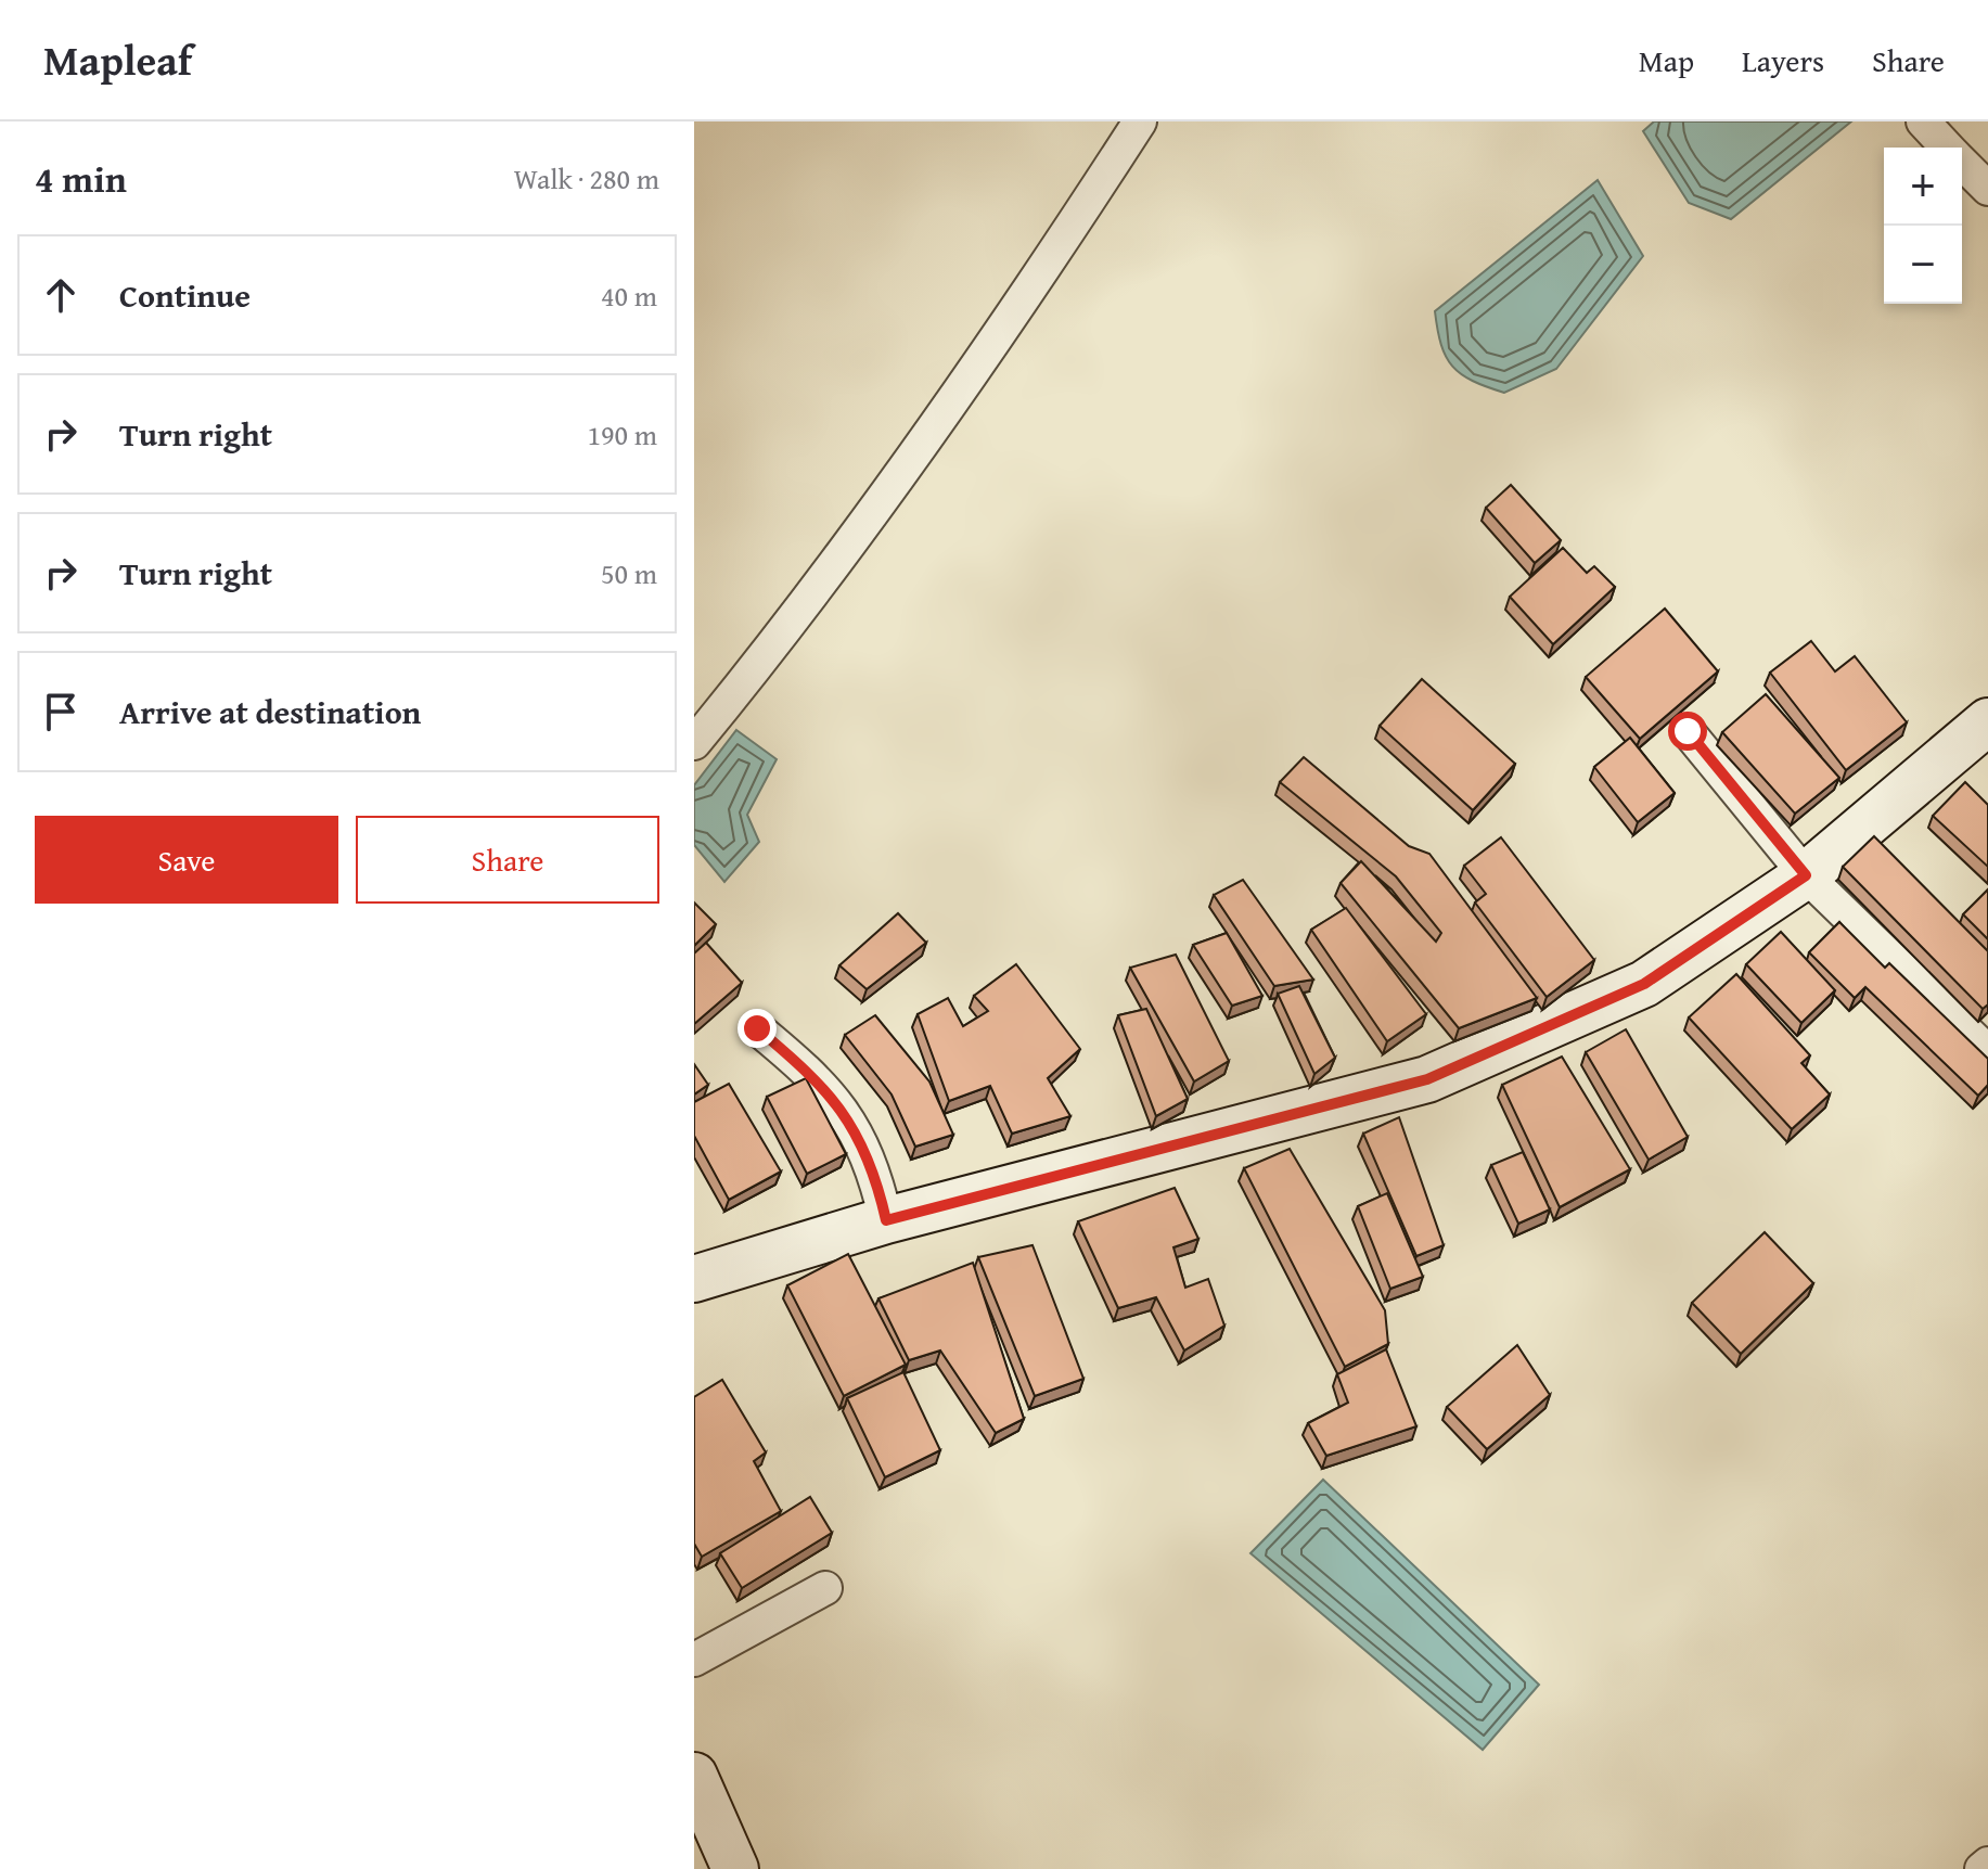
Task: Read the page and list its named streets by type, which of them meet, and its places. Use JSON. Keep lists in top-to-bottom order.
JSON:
{
  "page": {
    "header": "Mapleaf",
    "nav": ["Map", "Layers", "Share"],
    "heading": ["4 min", "Walk · 280 m"],
    "map_buttons": ["+", "−"],
    "list": [
      ["Continue", "40 m"],
      ["Turn right", "190 m"],
      ["Turn right", "50 m"],
      "Arrive at destination"
    ],
    "buttons": ["Save", "Share"]
  }
}
